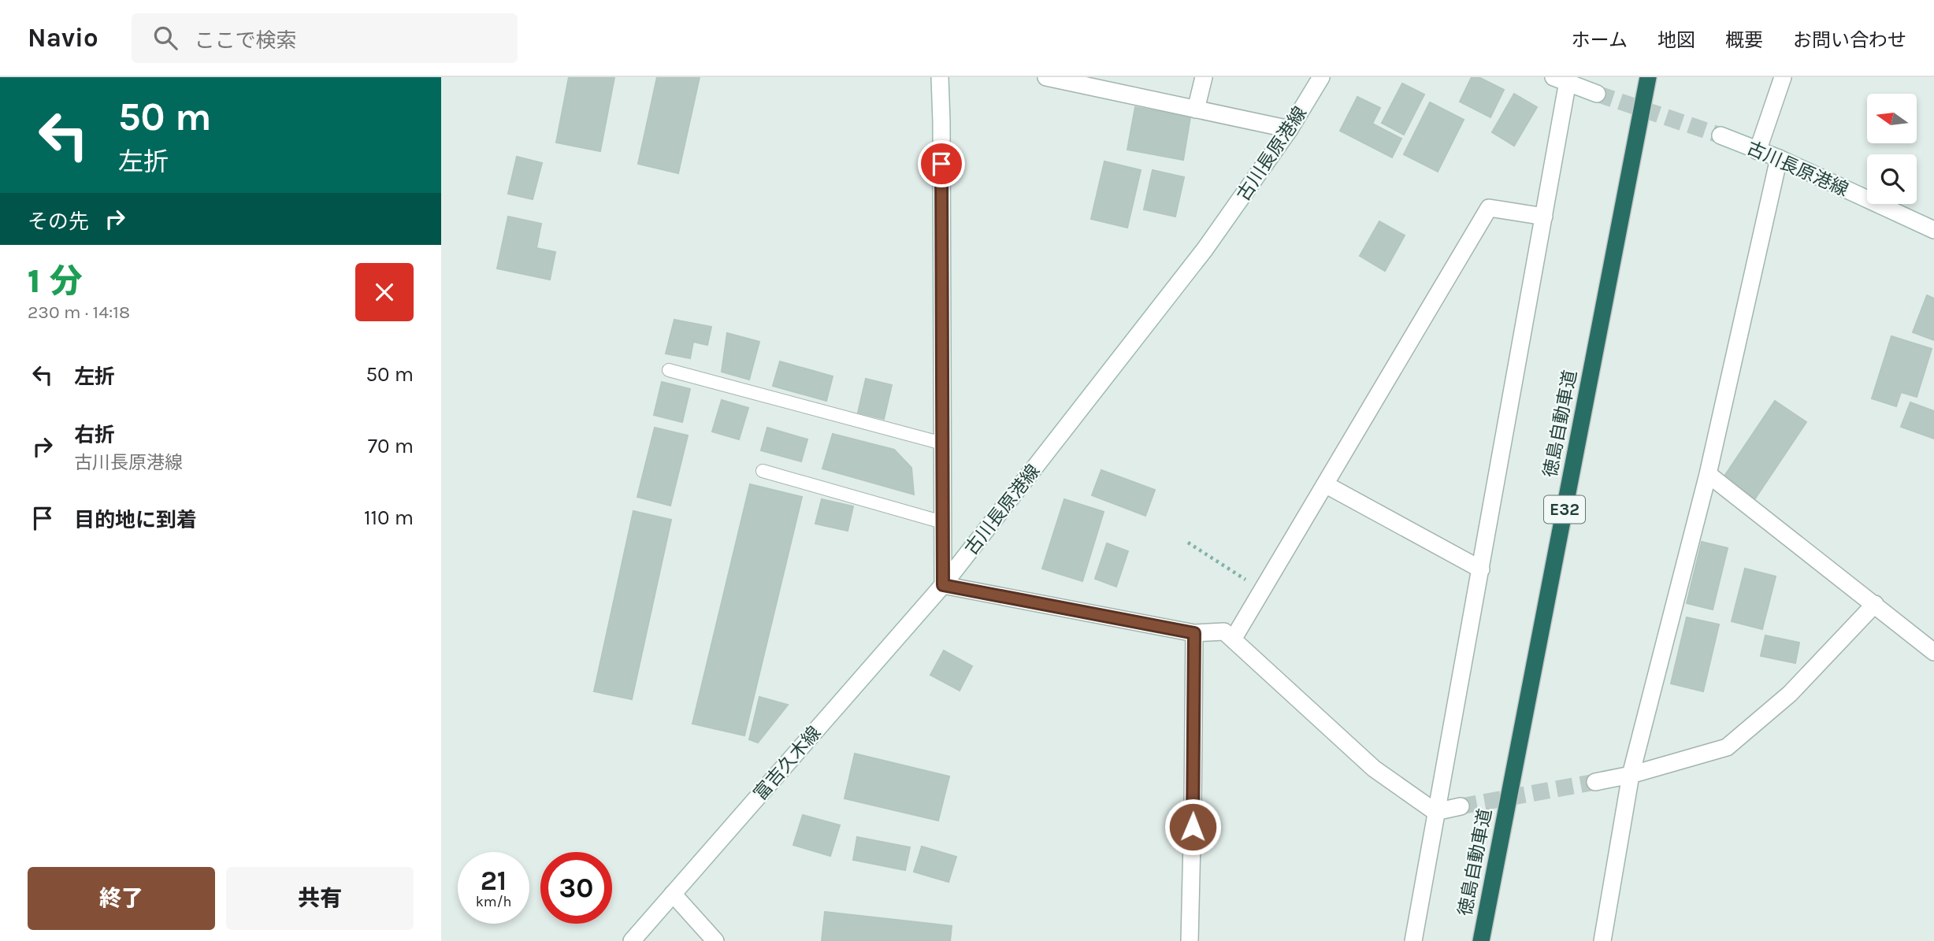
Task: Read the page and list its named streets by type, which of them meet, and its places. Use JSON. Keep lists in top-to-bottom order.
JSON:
{
  "streets": {
    "highway": ["徳島自動車道", "E32"],
    "street": ["古川長原港線", "富吉久木線"]
  },
  "crossings": [
    ["古川長原港線", "富吉久木線"]
  ],
  "north": "left",
  "page": {
    "header": "Navio",
    "search": "ここで検索",
    "nav": [
      "ホーム",
      "地図",
      "概要",
      "お問い合わせ"
    ],
    "turn": ["50 m", "左折"],
    "then": "その先",
    "heading": ["1 分", "230 m · 14:18"],
    "list": [
      {
        "name": "左折",
        "value": "50 m"
      },
      {
        "name": "右折",
        "note": "古川長原港線",
        "value": "70 m"
      },
      {
        "name": "目的地に到着",
        "value": "110 m"
      }
    ],
    "speed": "21 km/h",
    "limit": "30",
    "buttons": ["終了", "共有"]
  }
}
